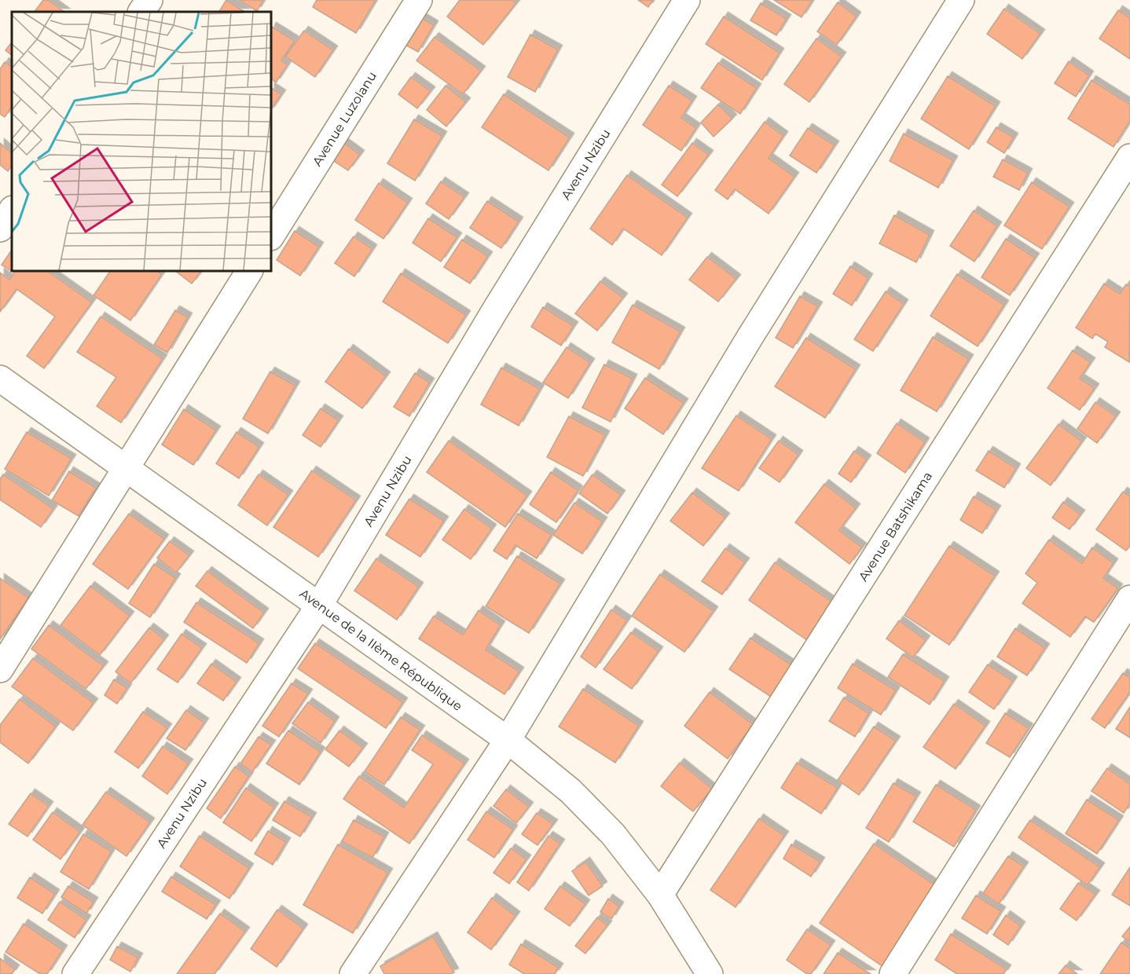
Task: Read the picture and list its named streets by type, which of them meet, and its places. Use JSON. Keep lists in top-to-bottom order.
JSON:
{
  "streets": {
    "street": [
      "Avenue Luzolanu",
      "Avenu Nzibu",
      "Avenue Batshikama",
      "Avenue de la IIème République"
    ]
  },
  "crossings": [
    ["Avenu Nzibu", "Avenue de la IIème République"],
    ["Avenue Batshikama", "Avenue de la IIème République"]
  ]
}
